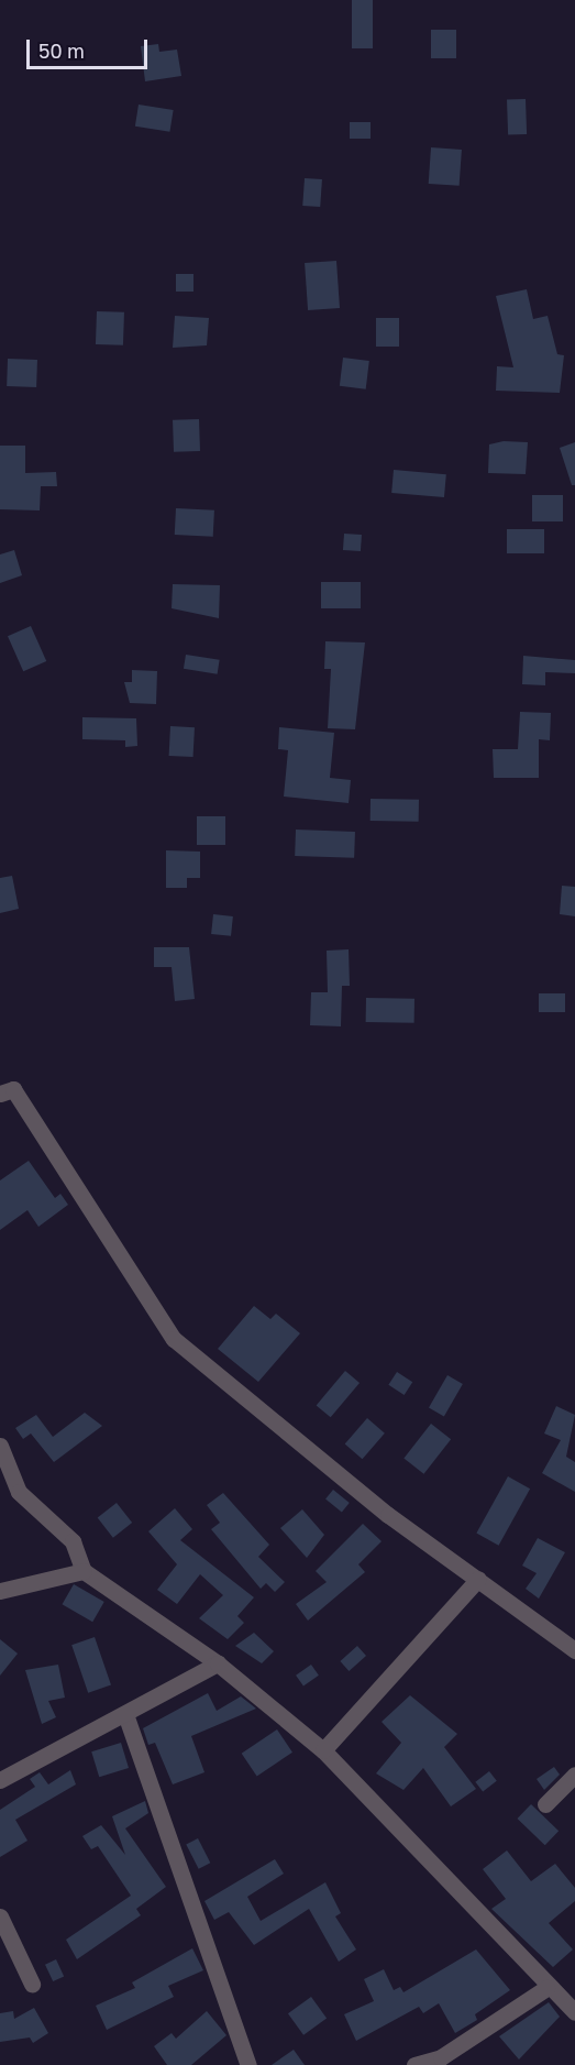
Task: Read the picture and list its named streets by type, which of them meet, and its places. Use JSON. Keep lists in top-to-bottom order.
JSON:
{
  "scale_bar": "50 m"
}
